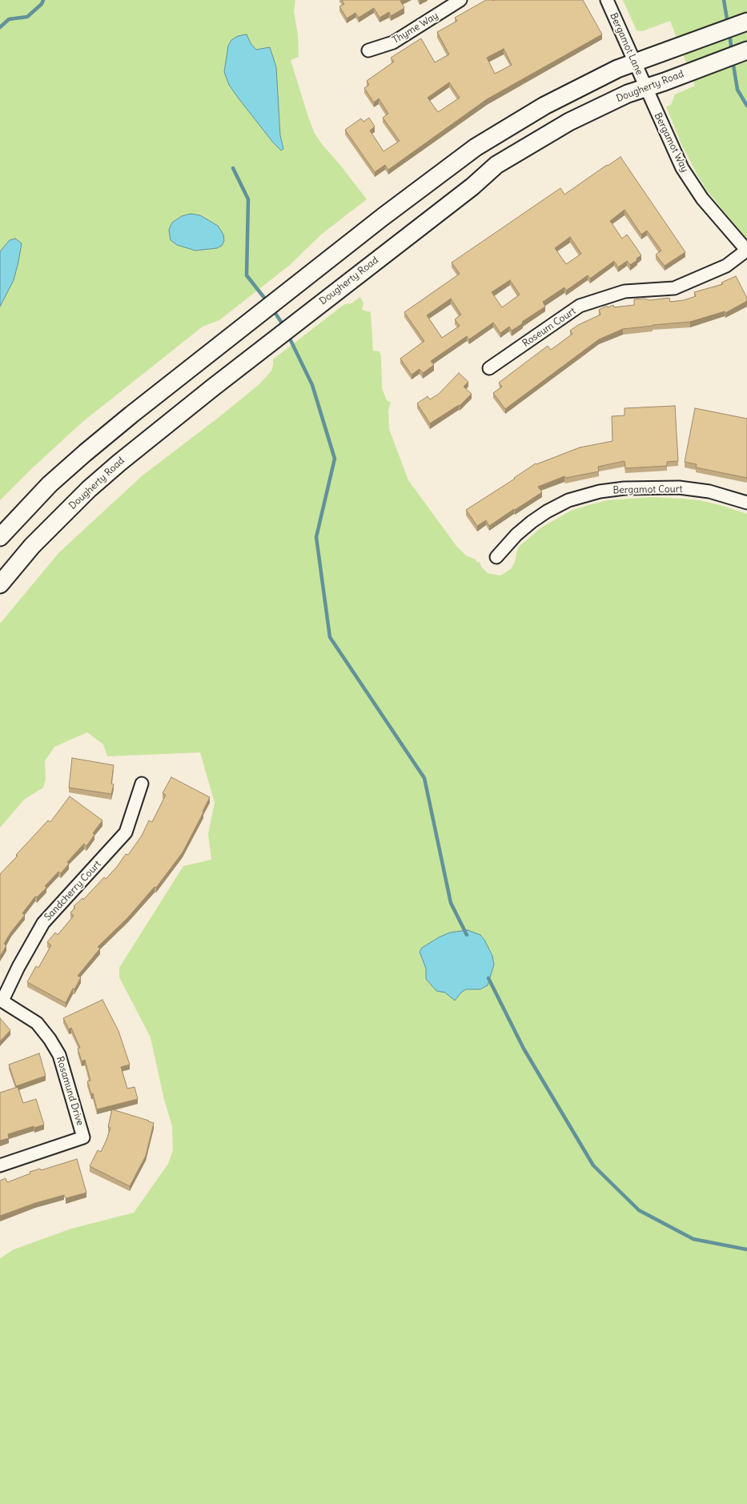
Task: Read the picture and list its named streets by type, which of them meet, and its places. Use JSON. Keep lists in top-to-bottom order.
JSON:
{
  "streets": {
    "main road": ["Dougherty Road"],
    "street": [
      "Thyme Way",
      "Bergamot Lane",
      "Bergamot Way",
      "Roseum Court",
      "Bergamot Court",
      "Sandcherry Court",
      "Rosamund Drive"
    ]
  },
  "crossings": [
    ["Bergamot Lane", "Dougherty Road"],
    ["Bergamot Lane", "Bergamot Way"],
    ["Dougherty Road", "Bergamot Way"],
    ["Bergamot Way", "Roseum Court"],
    ["Sandcherry Court", "Rosamund Drive"]
  ]
}
